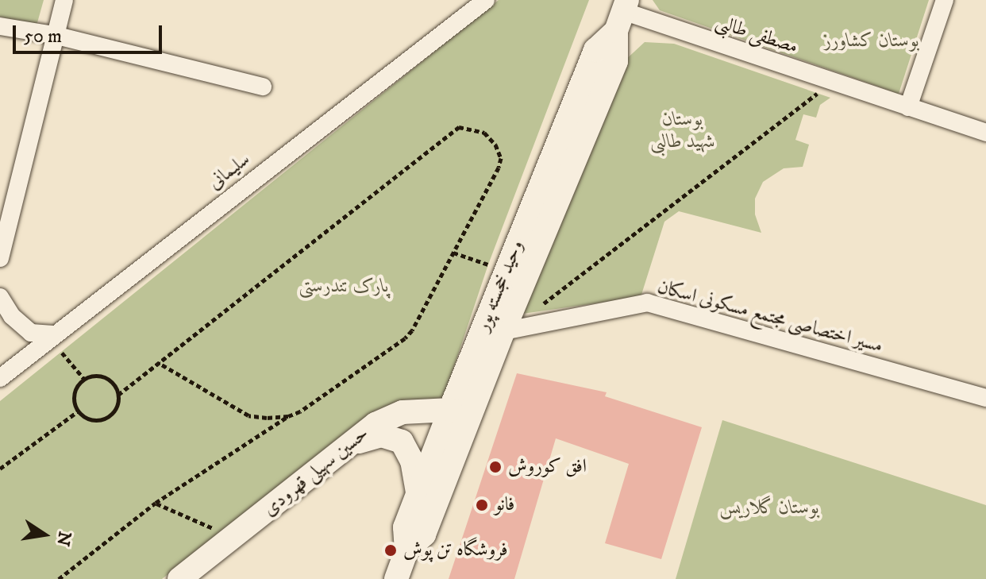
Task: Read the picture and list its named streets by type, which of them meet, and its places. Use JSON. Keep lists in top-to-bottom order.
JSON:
{
  "streets": {
    "main road": ["وحید خجسته پور", "حسین سهیلی قهرودی"],
    "street": ["مصطفی طالبی", "سلیمانی", "مسیر اختصاصی مجتمع مسکونی اسکان"]
  },
  "crossings": [
    ["مصطفی طالبی", "وحید خجسته پور"],
    ["وحید خجسته پور", "مسیر اختصاصی مجتمع مسکونی اسکان"],
    ["وحید خجسته پور", "حسین سهیلی قهرودی"]
  ],
  "parks": [
    "بوستان کشاورز",
    "بوستان شهید طالبی",
    "پارک تندرستی",
    "بوستان گلاریس"
  ],
  "places": ["افق کوروش", "فانو", "فروشگاه تن پوش"],
  "scale_bar": "50 m",
  "north": "right"
}
